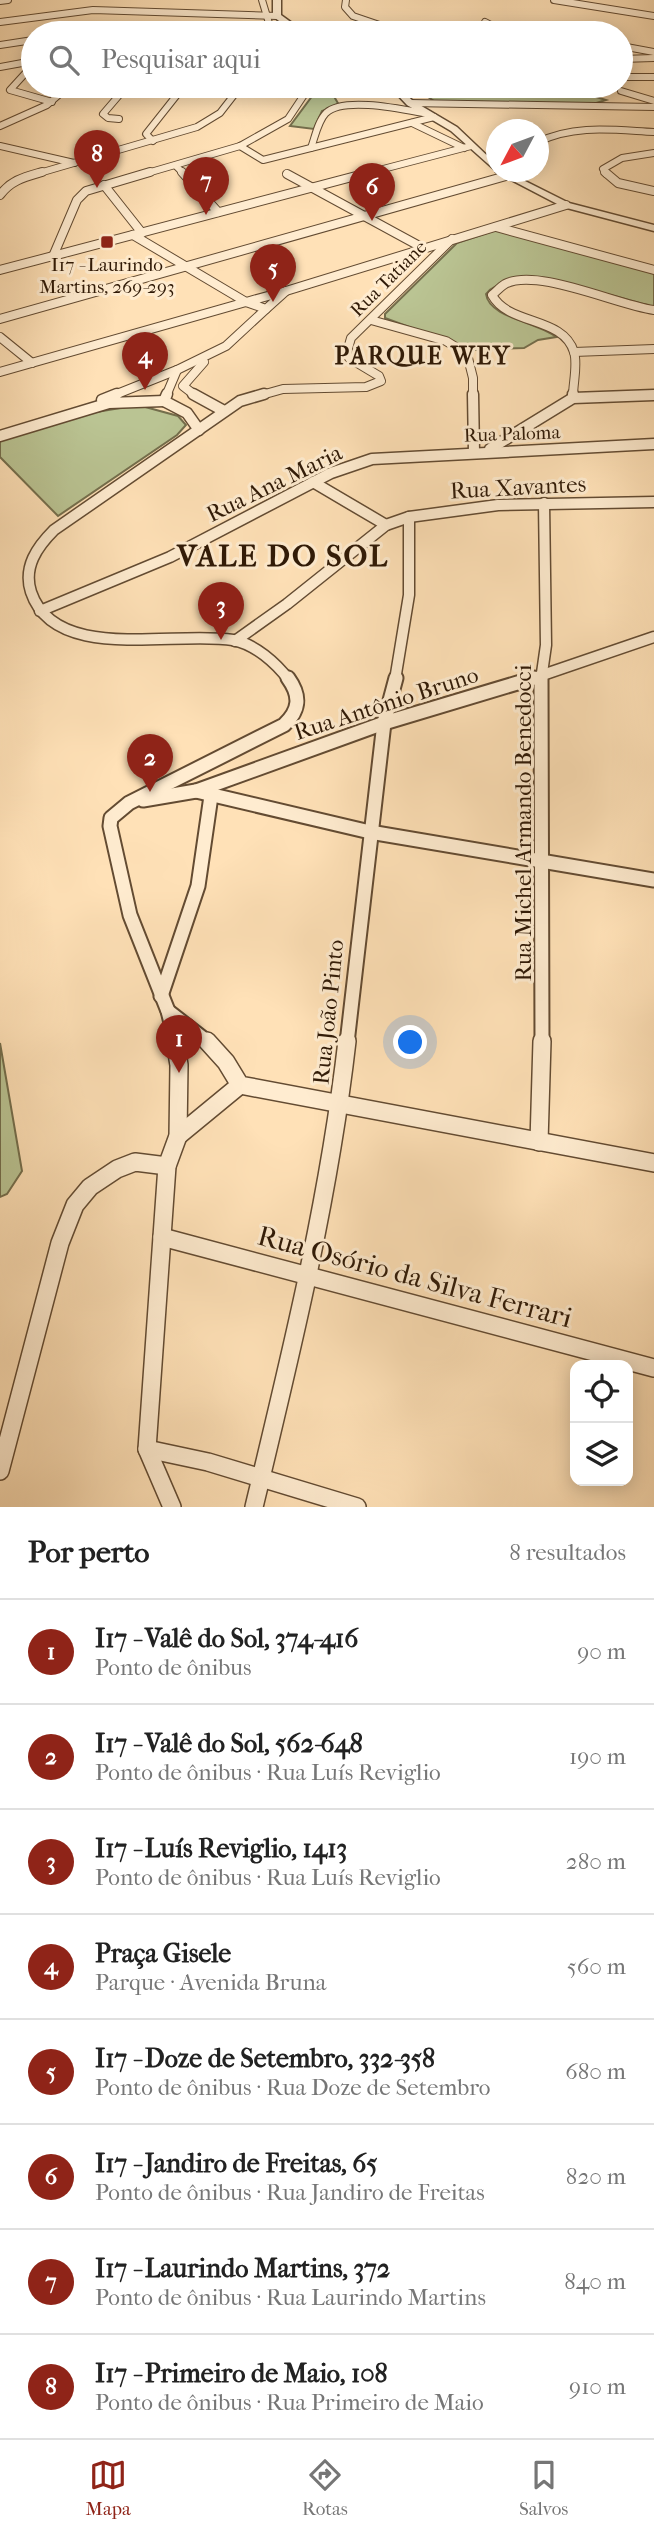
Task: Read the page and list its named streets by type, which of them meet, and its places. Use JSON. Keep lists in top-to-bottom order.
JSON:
{
  "streets": {
    "street": [
      "Rua Tatiane",
      "Rua Paloma",
      "Rua Ana Maria",
      "Rua Xavantes",
      "Rua Antônio Bruno",
      "Rua Michel Armando Benedocci",
      "Rua João Pinto",
      "Rua Osório da Silva Ferrari"
    ]
  },
  "crossings": [
    ["Rua Tatiane", "Rua Ana Maria"],
    ["Rua Paloma", "Rua Ana Maria"],
    ["Rua Xavantes", "Rua Michel Armando Benedocci"],
    ["Rua Xavantes", "Rua João Pinto"],
    ["Rua Antônio Bruno", "Rua Michel Armando Benedocci"],
    ["Rua Antônio Bruno", "Rua João Pinto"],
    ["Rua João Pinto", "Rua Osório da Silva Ferrari"]
  ],
  "districts": ["PARQUE WEY", "VALE DO SOL"],
  "places": {
    "transit": ["I17 - Laurindo Martins, 269-293"]
  },
  "north": "bottom left",
  "page": {
    "search": "Pesquisar aqui",
    "pins": [
      "8",
      "7",
      "6",
      "5",
      "4",
      "3",
      "2",
      "1"
    ],
    "heading": ["Por perto", "8 resultados"],
    "list": [
      {
        "mark": "1",
        "name": "I17 - Valê do Sol, 374-416",
        "note": "Ponto de ônibus",
        "value": "90 m"
      },
      {
        "mark": "2",
        "name": "I17 - Valê do Sol, 562-648",
        "note": "Ponto de ônibus · Rua Luís Reviglio",
        "value": "190 m"
      },
      {
        "mark": "3",
        "name": "I17 - Luís Reviglio, 1413",
        "note": "Ponto de ônibus · Rua Luís Reviglio",
        "value": "280 m"
      },
      {
        "mark": "4",
        "name": "Praça Gisele",
        "note": "Parque · Avenida Bruna",
        "value": "560 m"
      },
      {
        "mark": "5",
        "name": "I17 - Doze de Setembro, 332-358",
        "note": "Ponto de ônibus · Rua Doze de Setembro",
        "value": "680 m"
      },
      {
        "mark": "6",
        "name": "I17 - Jandiro de Freitas, 65",
        "note": "Ponto de ônibus · Rua Jandiro de Freitas",
        "value": "820 m"
      },
      {
        "mark": "7",
        "name": "I17 - Laurindo Martins, 372",
        "note": "Ponto de ônibus · Rua Laurindo Martins",
        "value": "840 m"
      },
      {
        "mark": "8",
        "name": "I17 - Primeiro de Maio, 108",
        "note": "Ponto de ônibus · Rua Primeiro de Maio",
        "value": "910 m"
      }
    ],
    "nav": ["Mapa", "Rotas", "Salvos"]
  }
}
